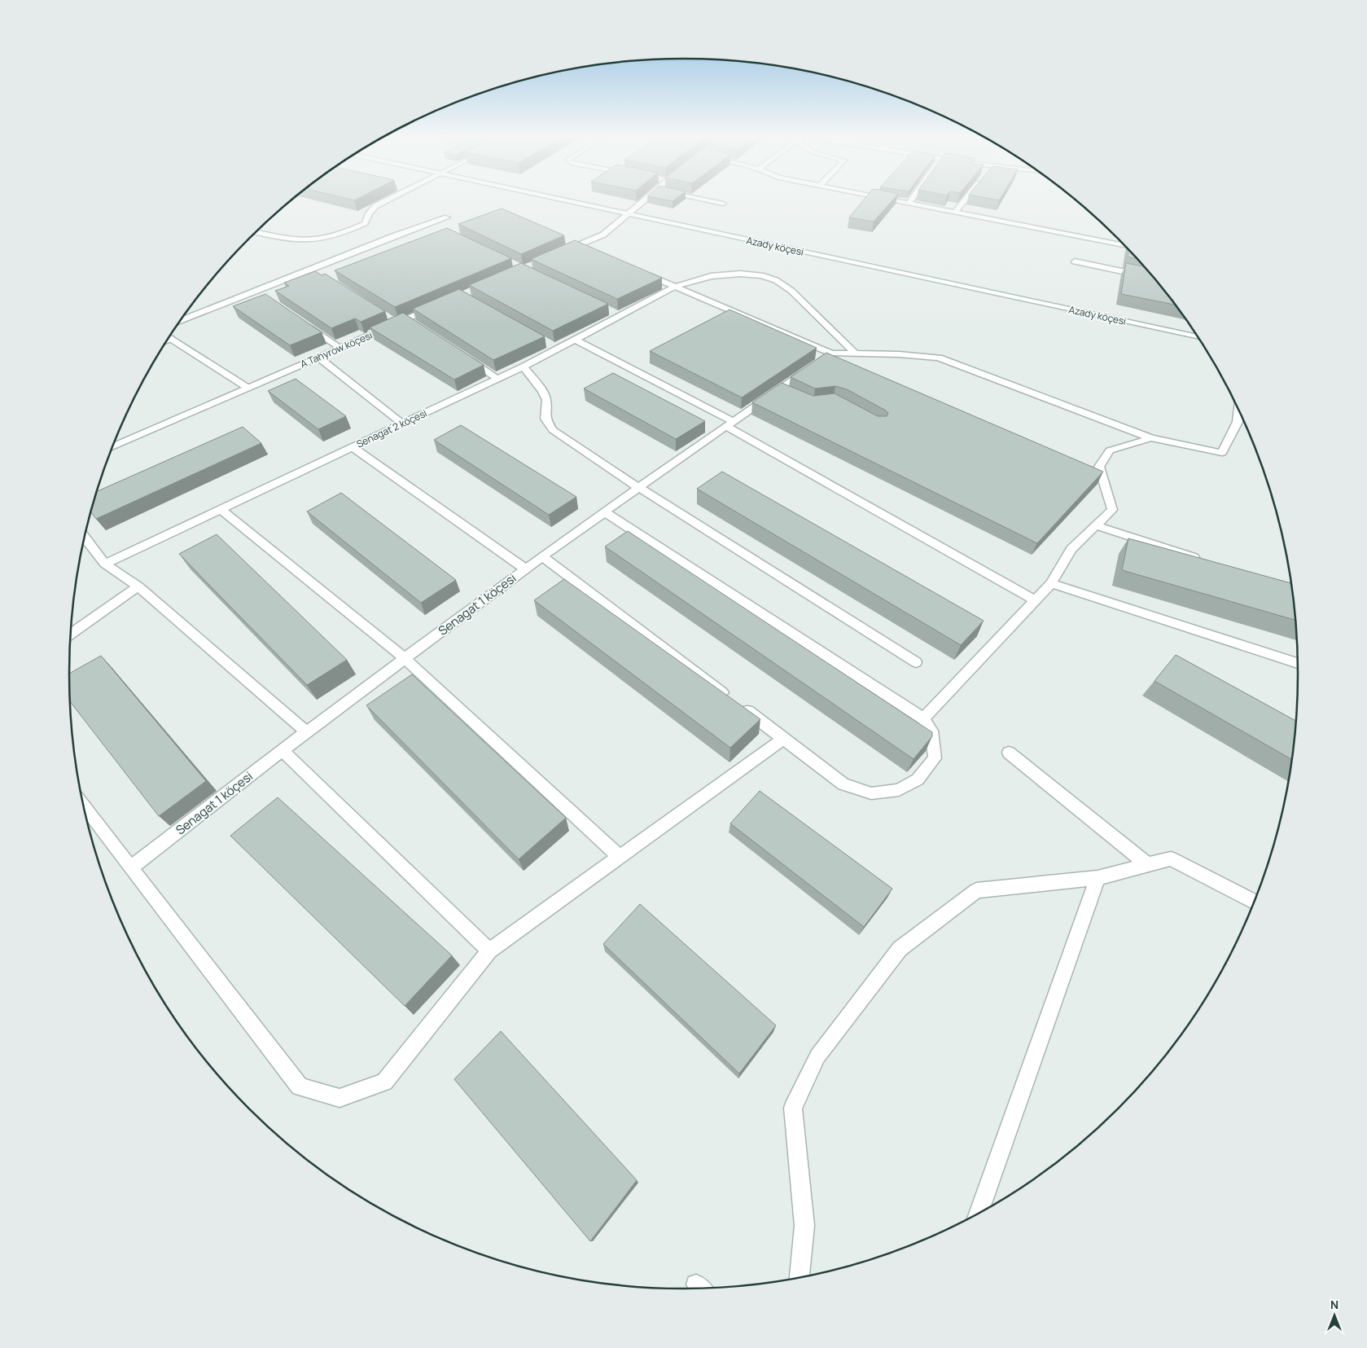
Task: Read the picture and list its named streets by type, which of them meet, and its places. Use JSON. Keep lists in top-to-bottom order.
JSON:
{
  "streets": {
    "main road": [
      "Azady köçesi",
      "A Tahyrow köçesi",
      "Senagat 2 köçesi",
      "Senagat 1 köçesi"
    ]
  },
  "north": "top"
}
